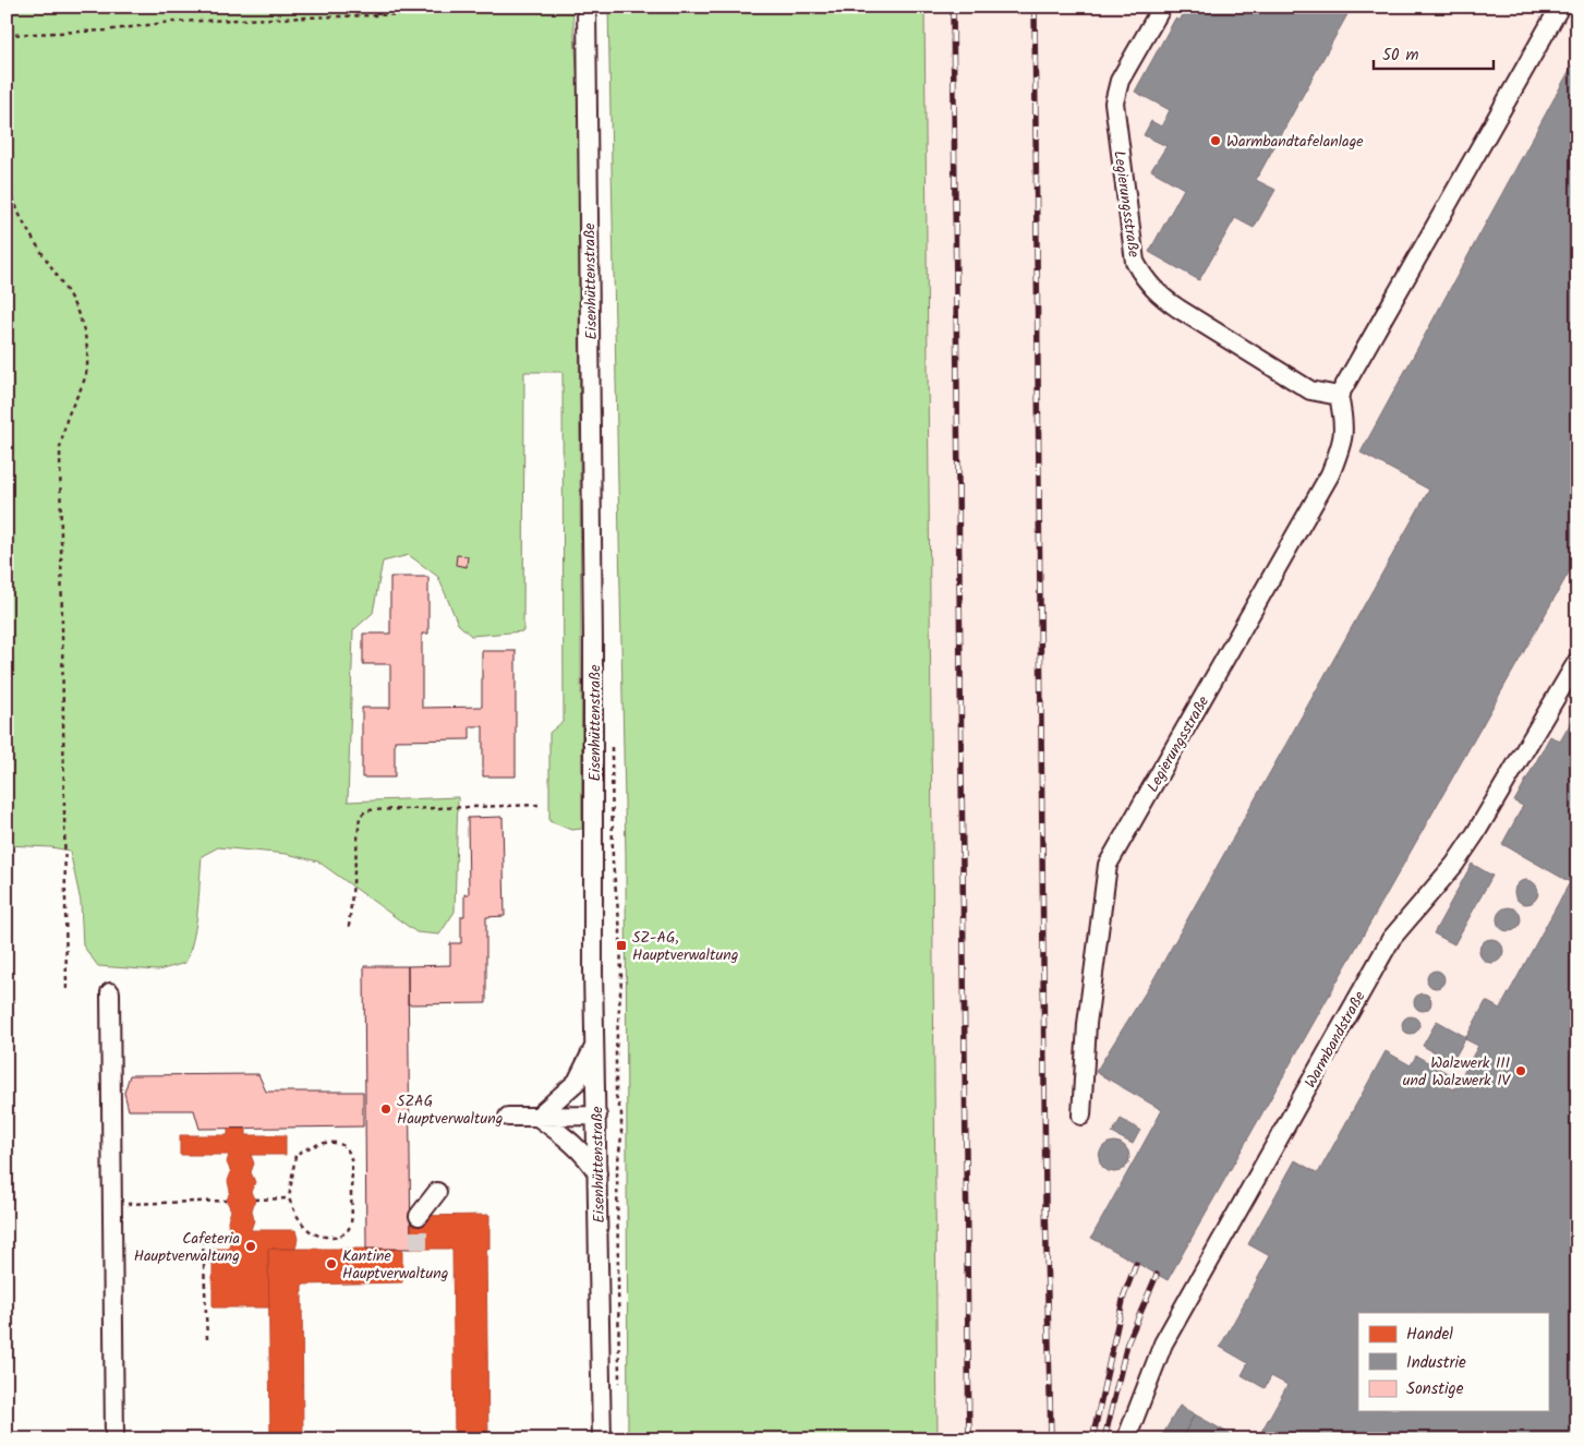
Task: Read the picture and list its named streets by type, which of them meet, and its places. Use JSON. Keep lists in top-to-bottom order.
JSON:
{
  "streets": {
    "street": ["Legierungsstraße", "Eisenhüttenstraße", "Warmbandstraße"]
  },
  "places": {
    "other": [
      "Warmbandtafelanlage",
      "Walzwerk III und Walzwerk IV",
      "SZAG Hauptverwaltung",
      "Cafeteria Hauptverwaltung",
      "Kantine Hauptverwaltung"
    ],
    "transit": ["SZ-AG, Hauptverwaltung"]
  },
  "legend": ["Handel", "Industrie", "Sonstige"],
  "scale_bar": "50 m"
}
